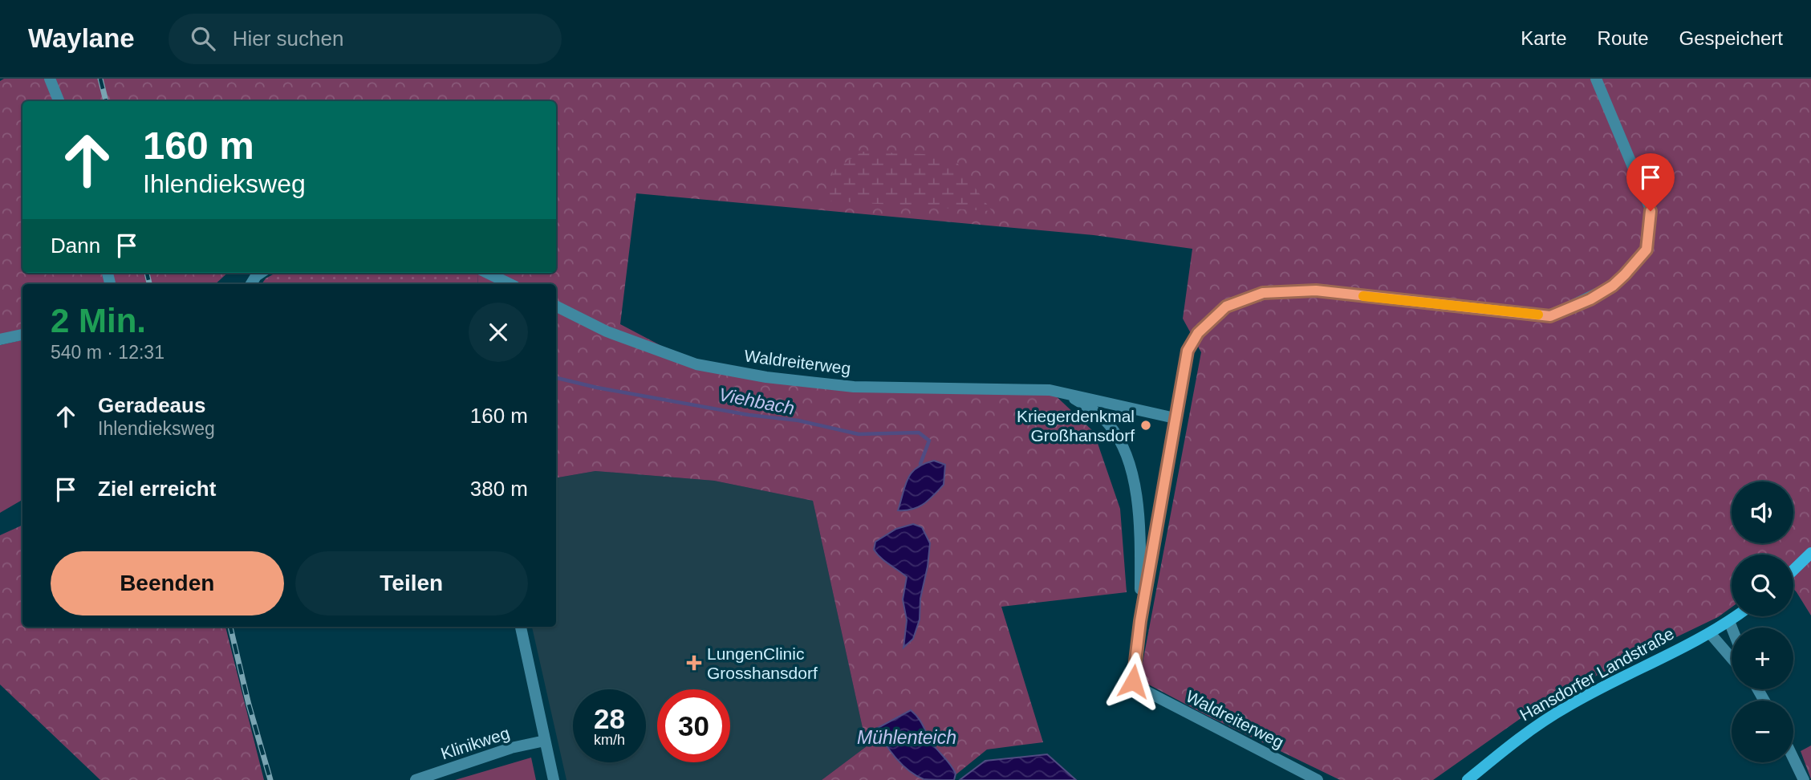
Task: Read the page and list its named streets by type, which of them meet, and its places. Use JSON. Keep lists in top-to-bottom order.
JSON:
{
  "streets": {
    "main road": ["Hansdorfer Landstraße"],
    "street": ["Waldreiterweg", "Klinikweg"]
  },
  "water": ["Viehbach", "Mühlenteich"],
  "places": {
    "other": ["Kriegerdenkmal Großhansdorf"],
    "health": ["LungenClinic Grosshansdorf"]
  },
  "page": {
    "header": "Waylane",
    "search": "Hier suchen",
    "nav": ["Karte", "Route", "Gespeichert"],
    "turn": ["160 m", "Ihlendieksweg"],
    "then": "Dann",
    "heading": ["2 Min.", "540 m · 12:31"],
    "list": [
      {
        "name": "Geradeaus",
        "note": "Ihlendieksweg",
        "value": "160 m"
      },
      {
        "name": "Ziel erreicht",
        "value": "380 m"
      }
    ],
    "map_buttons": ["+", "−"],
    "buttons": ["Beenden", "Teilen"],
    "speed": "28 km/h",
    "limit": "30"
  }
}
